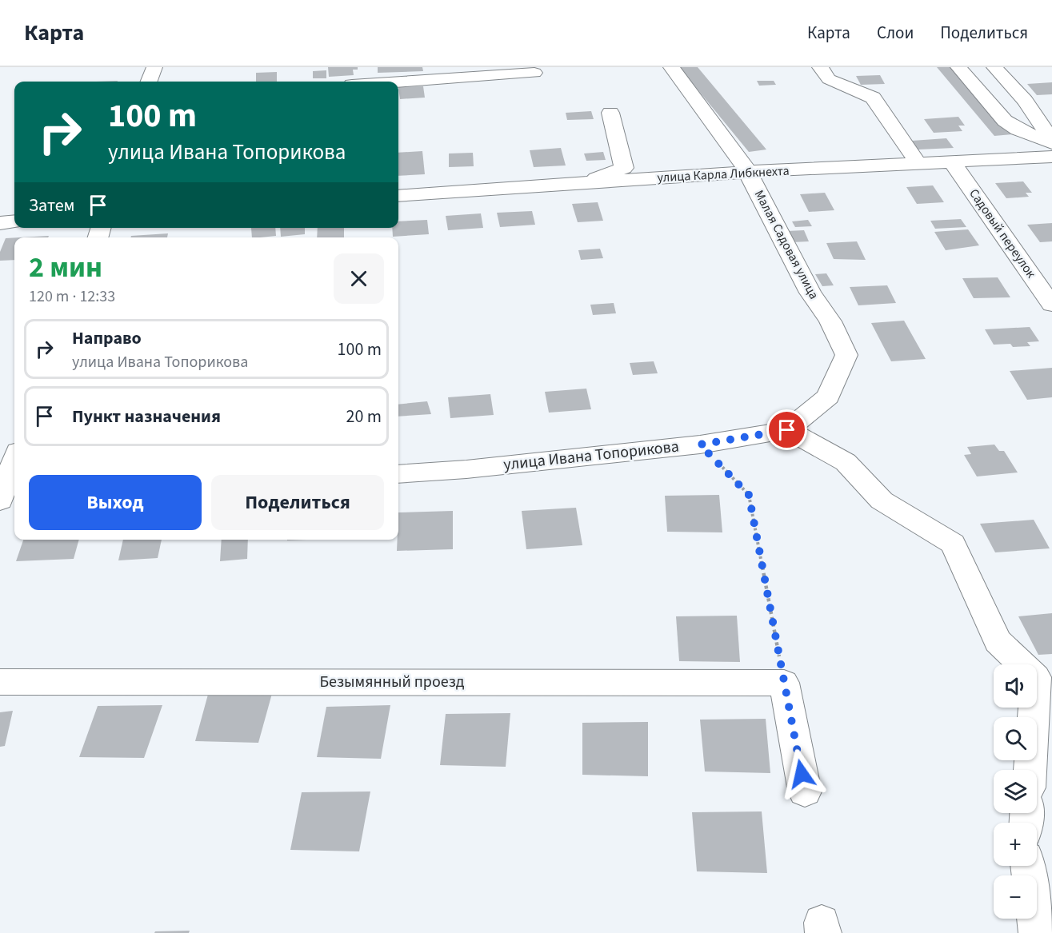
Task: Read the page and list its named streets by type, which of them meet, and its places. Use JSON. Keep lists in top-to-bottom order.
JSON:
{
  "streets": {
    "street": [
      "улица Карла Либкнехта",
      "Садовый переулок",
      "Малая Садовая улица",
      "улица Ивана Топорикова",
      "Безымянный проезд"
    ]
  },
  "crossings": [
    ["улица Карла Либкнехта", "Садовый переулок"],
    ["улица Карла Либкнехта", "Малая Садовая улица"],
    ["Малая Садовая улица", "улица Ивана Топорикова"]
  ],
  "page": {
    "header": "Карта",
    "nav": ["Карта", "Слои", "Поделиться"],
    "turn": ["100 m", "улица Ивана Топорикова"],
    "then": "Затем",
    "heading": ["2 мин", "120 m · 12:33"],
    "list": [
      {
        "name": "Направо",
        "note": "улица Ивана Топорикова",
        "value": "100 m"
      },
      {
        "name": "Пункт назначения",
        "value": "20 m"
      }
    ],
    "buttons": ["Выход", "Поделиться"],
    "map_buttons": ["+", "−"]
  }
}
